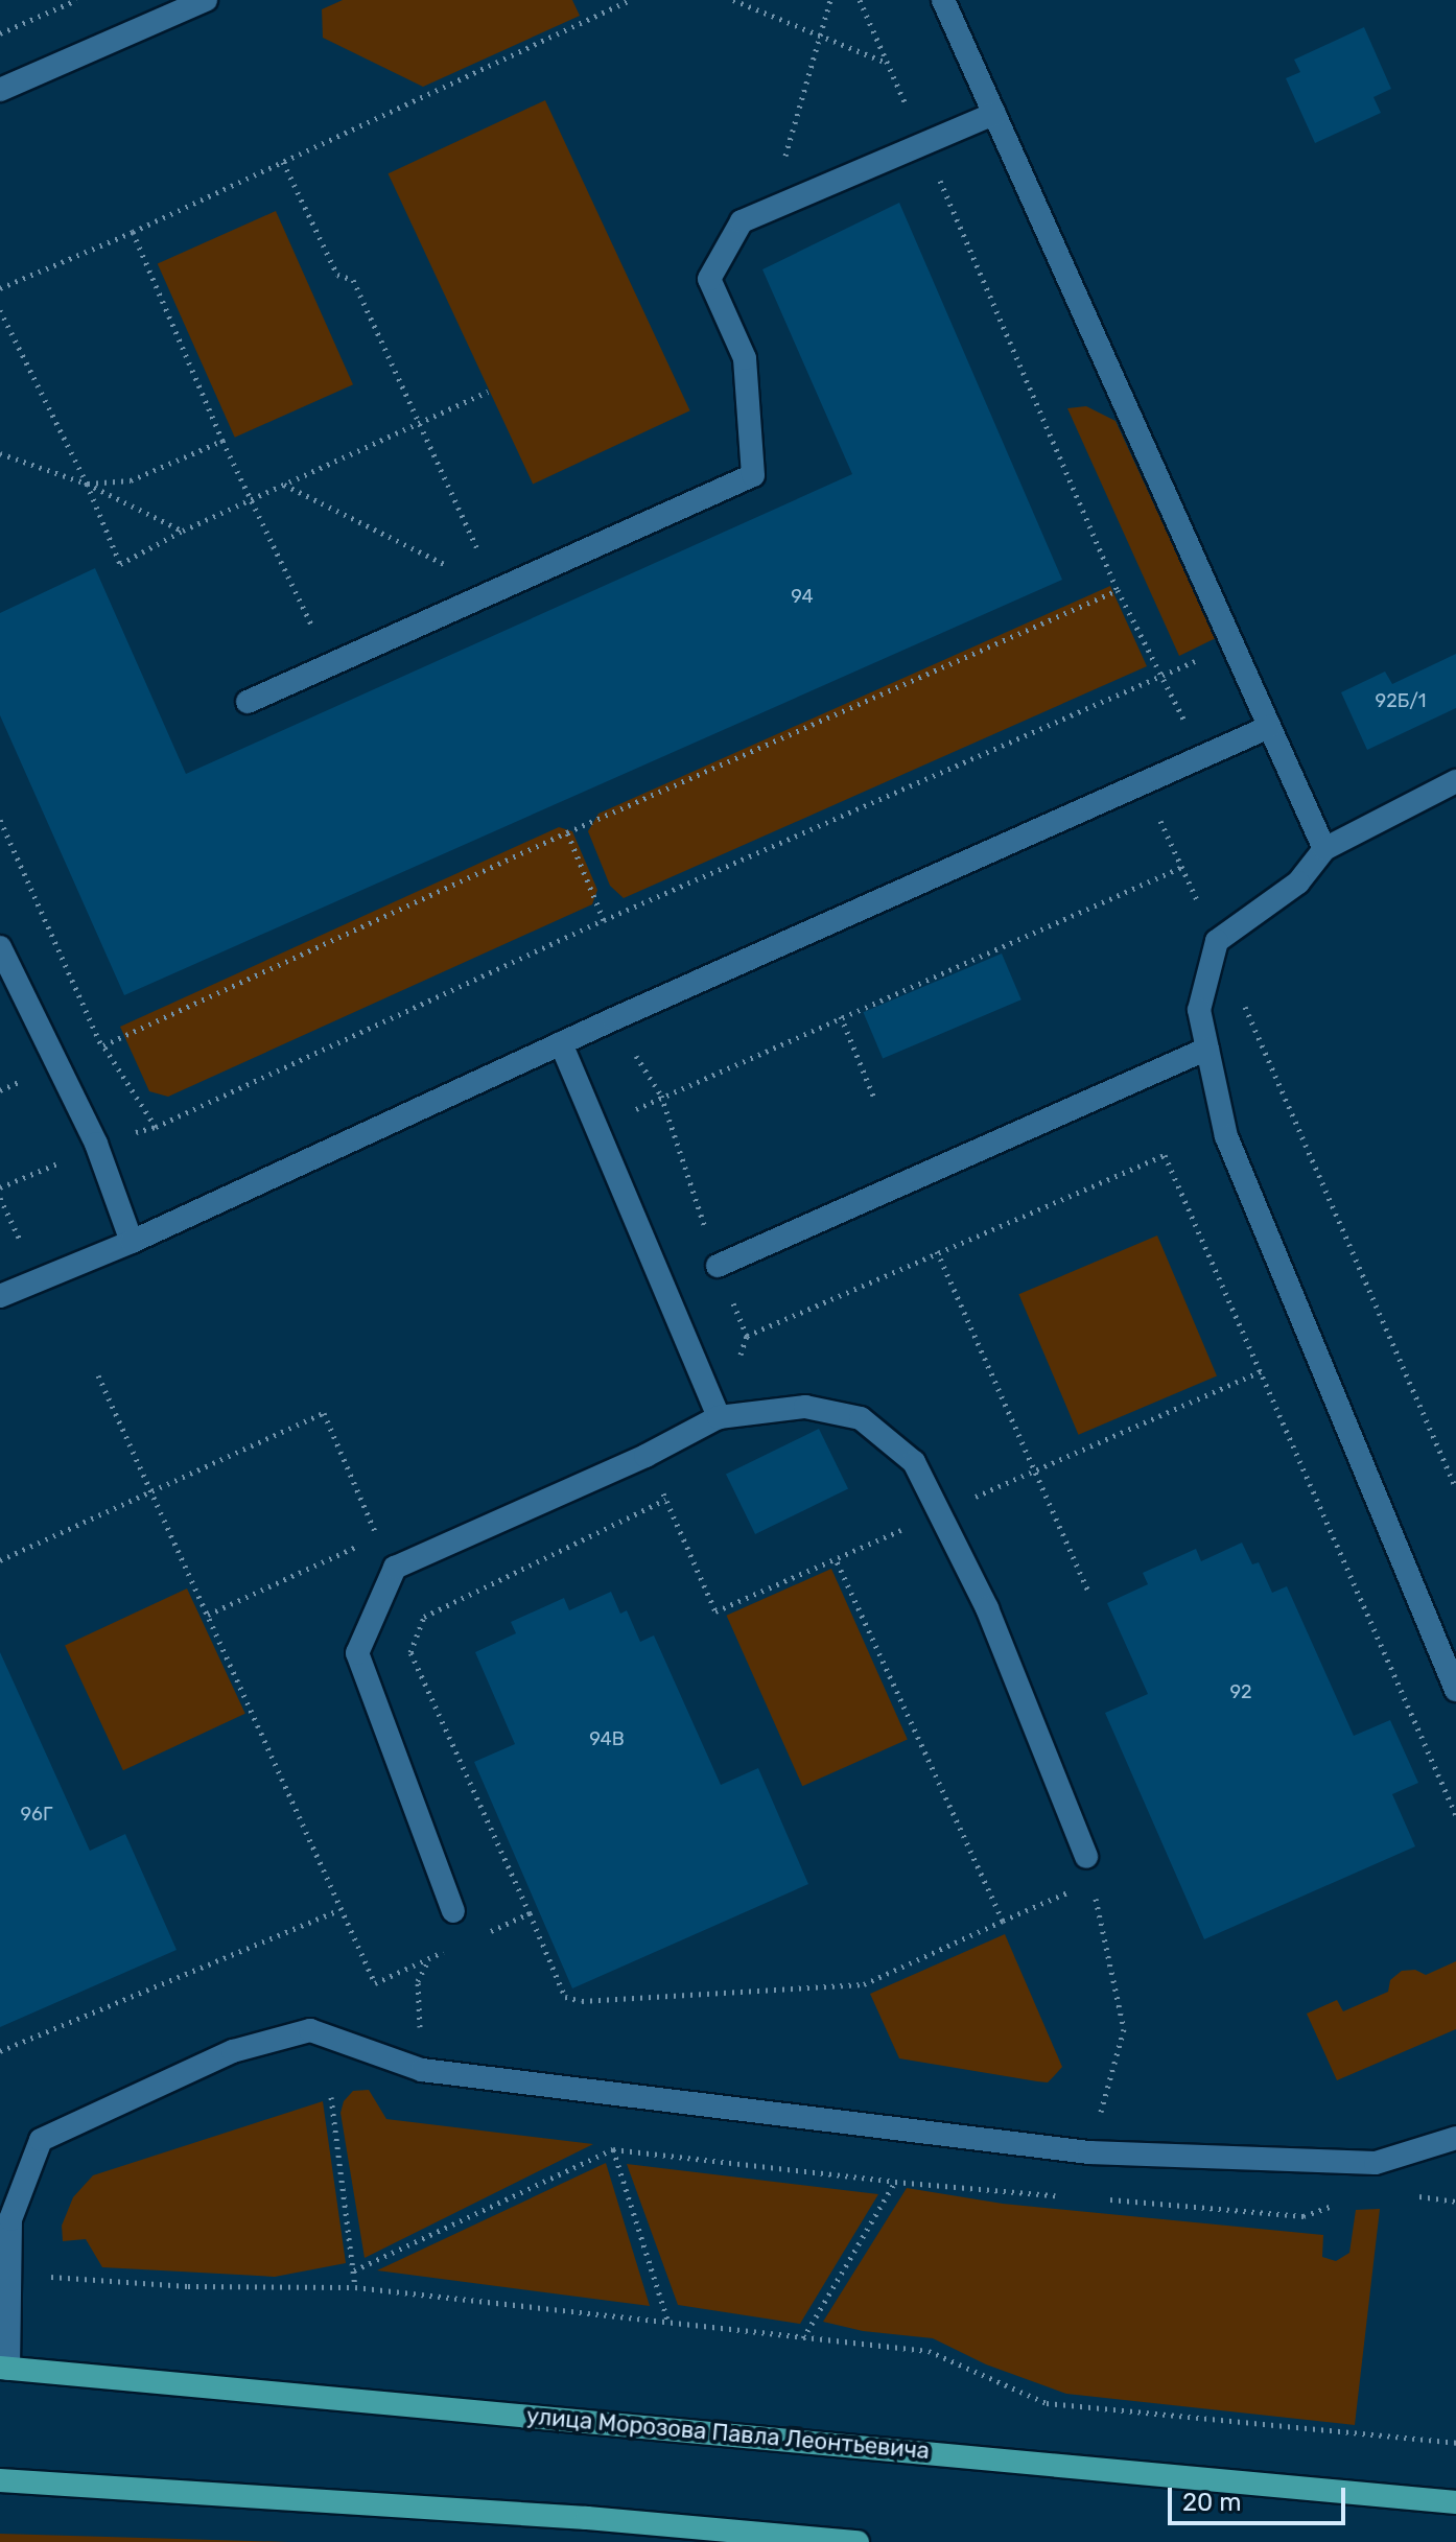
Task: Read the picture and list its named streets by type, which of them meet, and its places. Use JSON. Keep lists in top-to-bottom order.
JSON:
{
  "streets": {
    "main road": ["улица Морозова Павла Леонтьевича"]
  },
  "house_numbers": [
    "94",
    "92Б/1",
    "92",
    "94В",
    "96Г"
  ],
  "scale_bar": "20 m"
}
